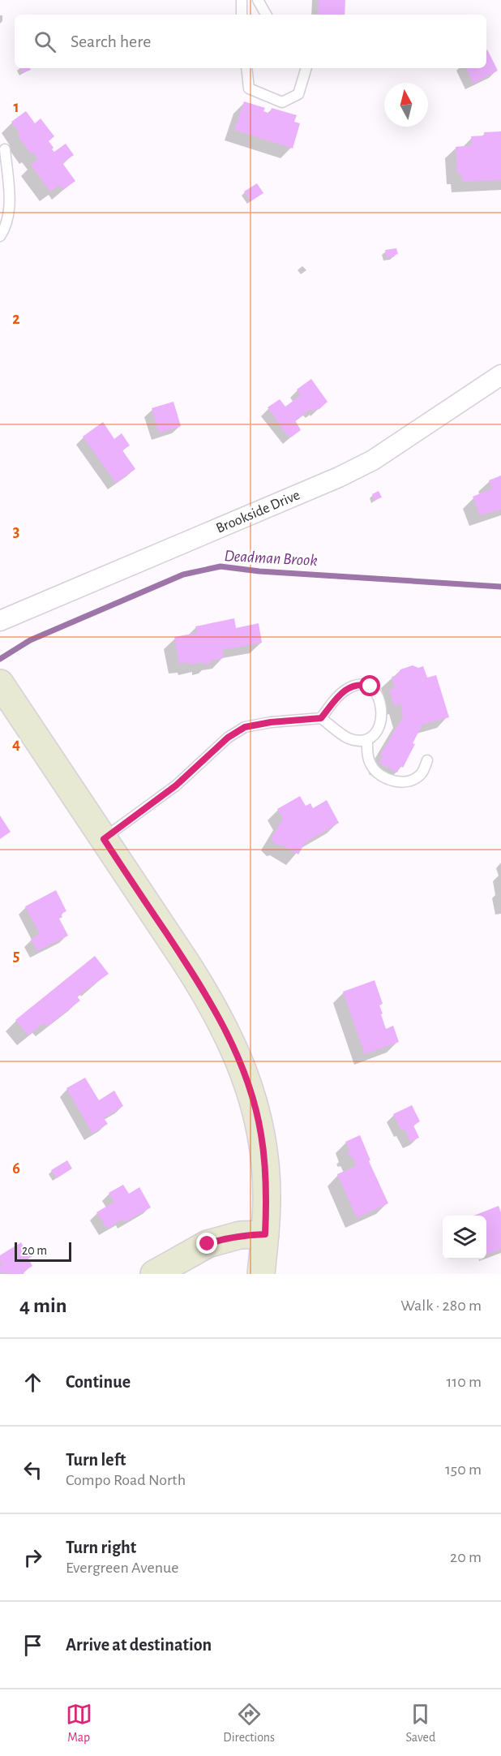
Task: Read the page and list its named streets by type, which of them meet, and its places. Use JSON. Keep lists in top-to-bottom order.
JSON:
{
  "streets": {
    "street": ["Brookside Drive"]
  },
  "water": ["Deadman Brook"],
  "scale_bar": "20 m",
  "north": "top",
  "page": {
    "search": "Search here",
    "scale": "20 m",
    "heading": ["4 min", "Walk · 280 m"],
    "list": [
      ["Continue", "110 m"],
      ["Turn left", "Compo Road North", "150 m"],
      ["Turn right", "Evergreen Avenue", "20 m"],
      "Arrive at destination"
    ],
    "nav": ["Map", "Directions", "Saved"]
  },
  "grid": {
    "rows": [
      "1",
      "2",
      "3",
      "4",
      "5",
      "6"
    ]
  }
}
